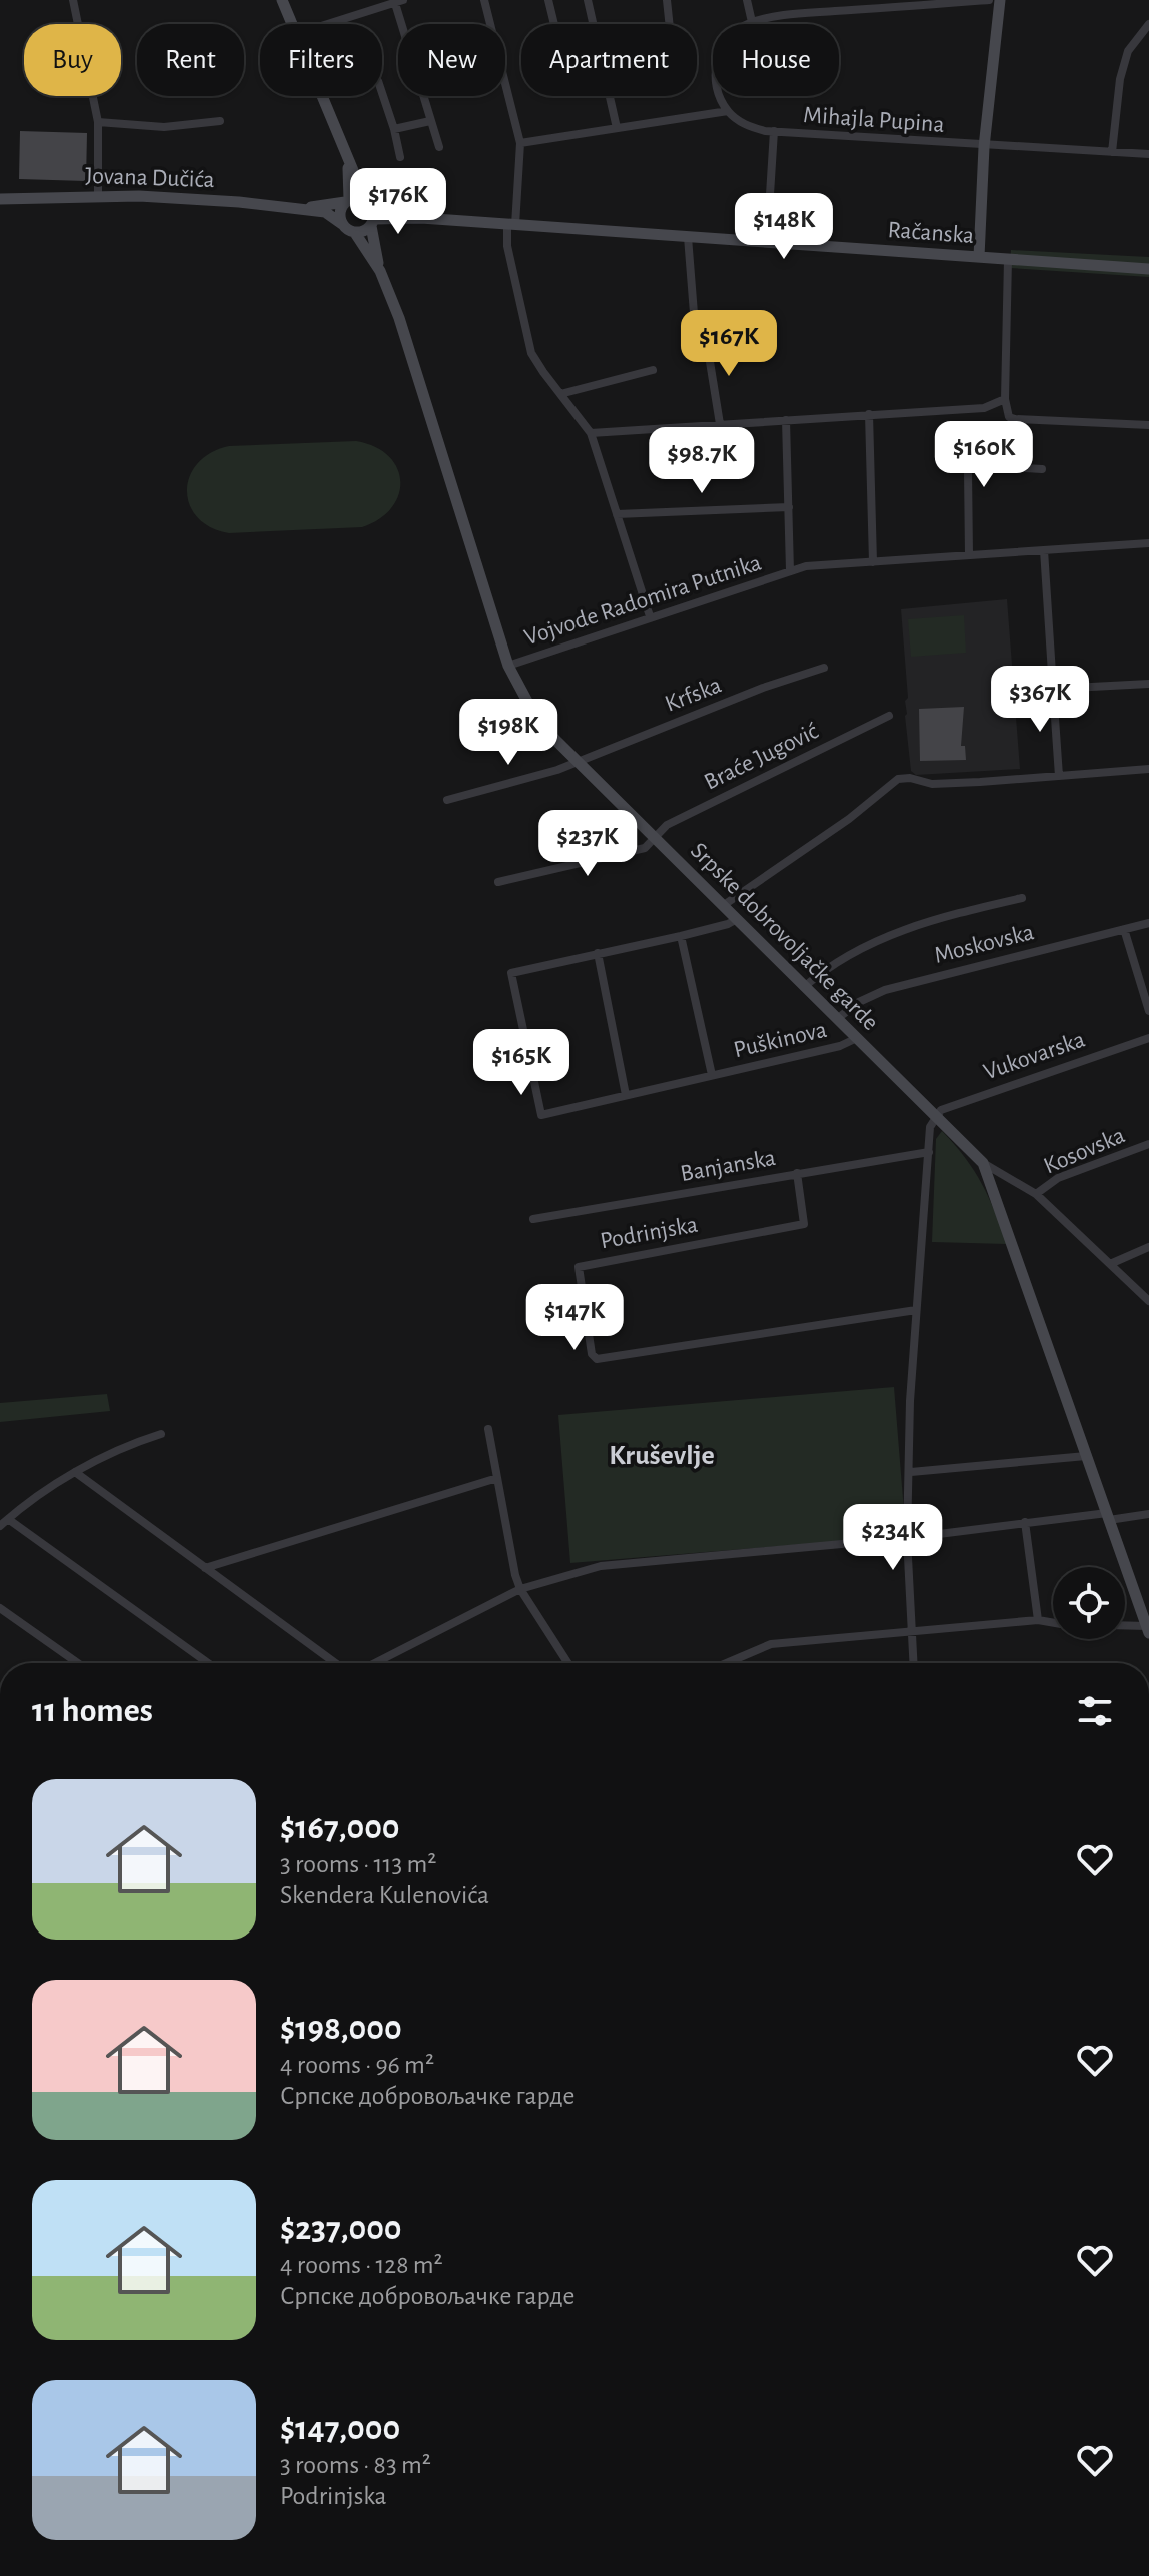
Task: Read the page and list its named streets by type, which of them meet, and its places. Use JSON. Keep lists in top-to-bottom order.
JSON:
{
  "streets": {
    "main road": ["Jovana Dučića", "Račanska", "Srpske dobrovoljačke garde"],
    "street": [
      "Mihajla Pupina",
      "Vojvode Radomira Putnika",
      "Krfska",
      "Braće Jugović",
      "Moskovska",
      "Puškinova",
      "Vukovarska",
      "Kosovska",
      "Banjanska",
      "Podrinjska"
    ]
  },
  "crossings": [
    ["Vojvode Radomira Putnika", "Srpske dobrovoljačke garde"],
    ["Krfska", "Srpske dobrovoljačke garde"],
    ["Braće Jugović", "Srpske dobrovoljačke garde"],
    ["Srpske dobrovoljačke garde", "Moskovska"],
    ["Srpske dobrovoljačke garde", "Puškinova"],
    ["Srpske dobrovoljačke garde", "Vukovarska"],
    ["Banjanska", "Podrinjska"]
  ],
  "districts": ["Kruševlje"],
  "page": {
    "chip": [
      "Buy",
      "Rent",
      "Filters",
      "New",
      "Apartment",
      "House"
    ],
    "price": [
      "$176K",
      "$148K",
      "$167K",
      "$160K",
      "$98.7K",
      "$367K",
      "$198K",
      "$237K",
      "$165K",
      "$147K",
      "$234K"
    ],
    "heading": "11 homes",
    "list": [
      {
        "name": "$167,000",
        "note": "3 rooms · 113 m² · Skendera Kulenovića"
      },
      {
        "name": "$198,000",
        "note": "4 rooms · 96 m² · Српске добровољачке гарде"
      },
      {
        "name": "$237,000",
        "note": "4 rooms · 128 m² · Српске добровољачке гарде"
      },
      {
        "name": "$147,000",
        "note": "3 rooms · 83 m² · Podrinjska"
      }
    ]
  }
}
